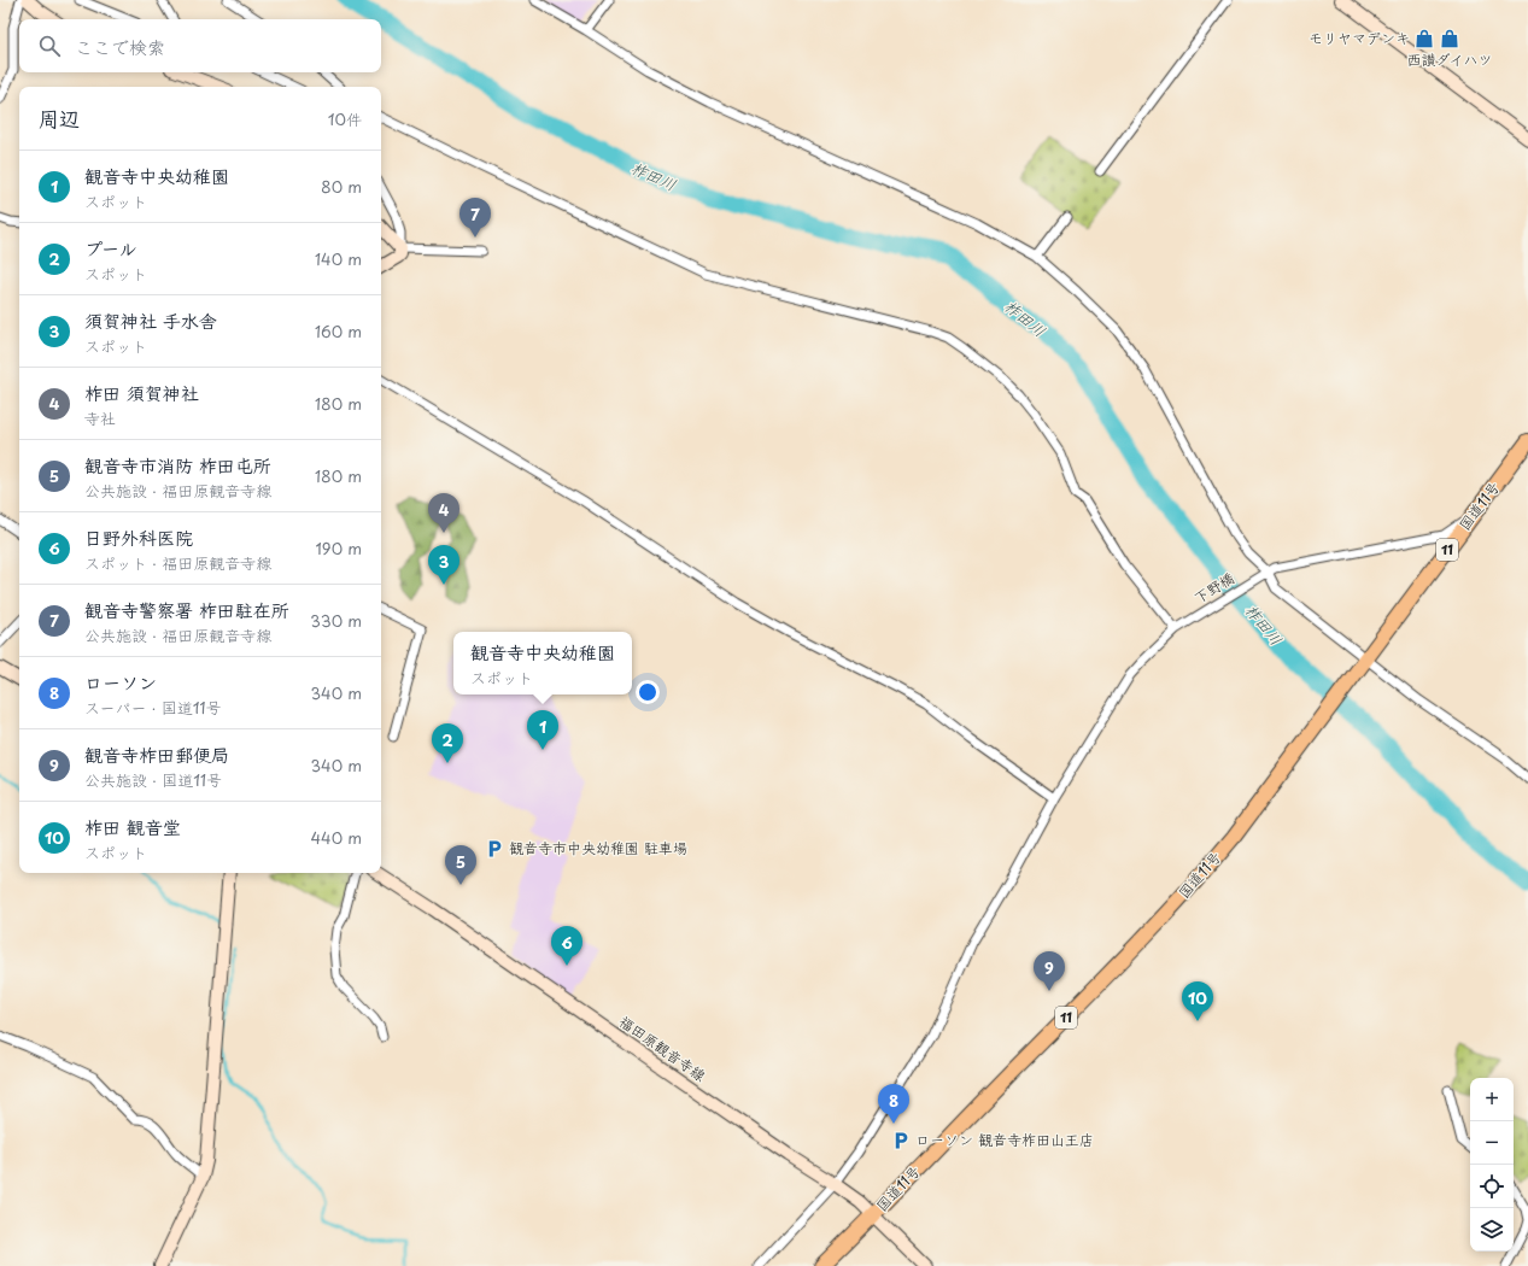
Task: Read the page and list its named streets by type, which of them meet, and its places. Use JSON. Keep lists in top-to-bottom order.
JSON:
{
  "streets": {
    "highway": ["国道11号", "11"],
    "main road": ["福田原観音寺線"],
    "street": ["下野橋"]
  },
  "crossings": [
    ["国道11号", "下野橋"],
    ["国道11号", "福田原観音寺線"],
    ["下野橋", "福田原観音寺線"]
  ],
  "water": ["柞田川"],
  "places": {
    "shop": ["モリヤマデンキ", "西讃ダイハツ"],
    "parking": ["観音寺市中央幼稚園 駐車場", "ローソン 観音寺柞田山王店"]
  },
  "page": {
    "search": "ここで検索",
    "heading": ["周辺", "10件"],
    "list": [
      {
        "mark": "1",
        "name": "観音寺中央幼稚園",
        "note": "スポット",
        "value": "80 m"
      },
      {
        "mark": "2",
        "name": "プール",
        "note": "スポット",
        "value": "140 m"
      },
      {
        "mark": "3",
        "name": "須賀神社 手水舎",
        "note": "スポット",
        "value": "160 m"
      },
      {
        "mark": "4",
        "name": "柞田 須賀神社",
        "note": "寺社",
        "value": "180 m"
      },
      {
        "mark": "5",
        "name": "観音寺市消防 柞田屯所",
        "note": "公共施設 · 福田原観音寺線",
        "value": "180 m"
      },
      {
        "mark": "6",
        "name": "日野外科医院",
        "note": "スポット · 福田原観音寺線",
        "value": "190 m"
      },
      {
        "mark": "7",
        "name": "観音寺警察署 柞田駐在所",
        "note": "公共施設 · 福田原観音寺線",
        "value": "330 m"
      },
      {
        "mark": "8",
        "name": "ローソン",
        "note": "スーパー · 国道11号",
        "value": "340 m"
      },
      {
        "mark": "9",
        "name": "観音寺柞田郵便局",
        "note": "公共施設 · 国道11号",
        "value": "340 m"
      },
      {
        "mark": "10",
        "name": "柞田 観音堂",
        "note": "スポット",
        "value": "440 m"
      }
    ],
    "pins": [
      "7",
      "4",
      "3",
      "1",
      "2",
      "5",
      "6",
      "9",
      "10",
      "8"
    ],
    "popup": ["観音寺中央幼稚園", "スポット"],
    "map_buttons": ["+", "−"]
  }
}
